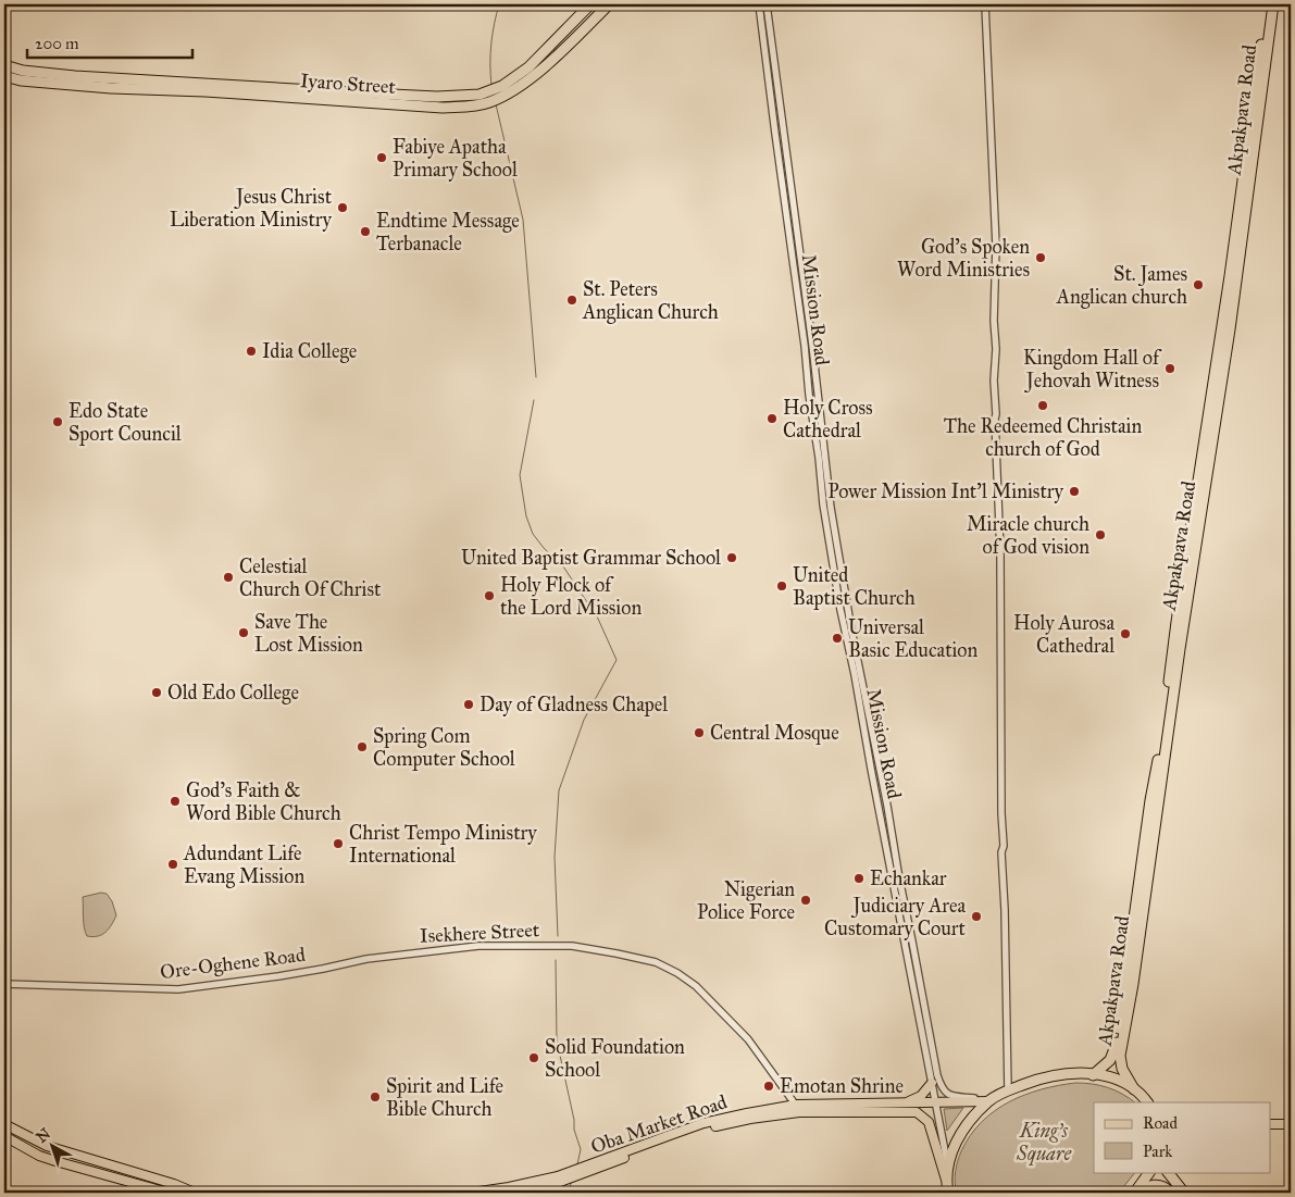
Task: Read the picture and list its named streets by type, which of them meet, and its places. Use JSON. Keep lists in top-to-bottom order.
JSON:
{
  "streets": {
    "highway": ["Iyaro Street", "Akpakpava Road"],
    "main road": ["Oba Market Road"],
    "street": ["Mission Road", "Isekhere Street", "Ore-Oghene Road"]
  },
  "crossings": [
    ["Mission Road", "Oba Market Road"],
    ["Isekhere Street", "Ore-Oghene Road"],
    ["Isekhere Street", "Oba Market Road"]
  ],
  "parks": ["King's Square"],
  "places": [
    "Fabiye Apatha Primary School",
    "Jesus Christ Liberation Ministry",
    "Endtime Message Terbanacle",
    "God's Spoken Word Ministries",
    "St. James Anglican church",
    "St. Peters Anglican Church",
    "Idia College",
    "Kingdom Hall of Jehovah Witness",
    "The Redeemed Christain church of God",
    "Holy Cross Cathedral",
    "Edo State Sport Council",
    "Power Mission Int'l Ministry",
    "Miracle church of God vision",
    "United Baptist Grammar School",
    "Celestial Church Of Christ",
    "United Baptist Church",
    "Holy Flock of the Lord Mission",
    "Save The Lost Mission",
    "Holy Aurosa Cathedral",
    "Universal Basic Education",
    "Old Edo College",
    "Day of Gladness Chapel",
    "Central Mosque",
    "Spring Com Computer School",
    "God's Faith & Word Bible Church",
    "Christ Tempo Ministry International",
    "Adundant Life Evang Mission",
    "Echankar",
    "Nigerian Police Force",
    "Judiciary Area Customary Court",
    "Solid Foundation School",
    "Emotan Shrine",
    "Spirit and Life Bible Church"
  ],
  "legend": ["Road", "Park"],
  "scale_bar": "200 m",
  "north": "top left"
}
